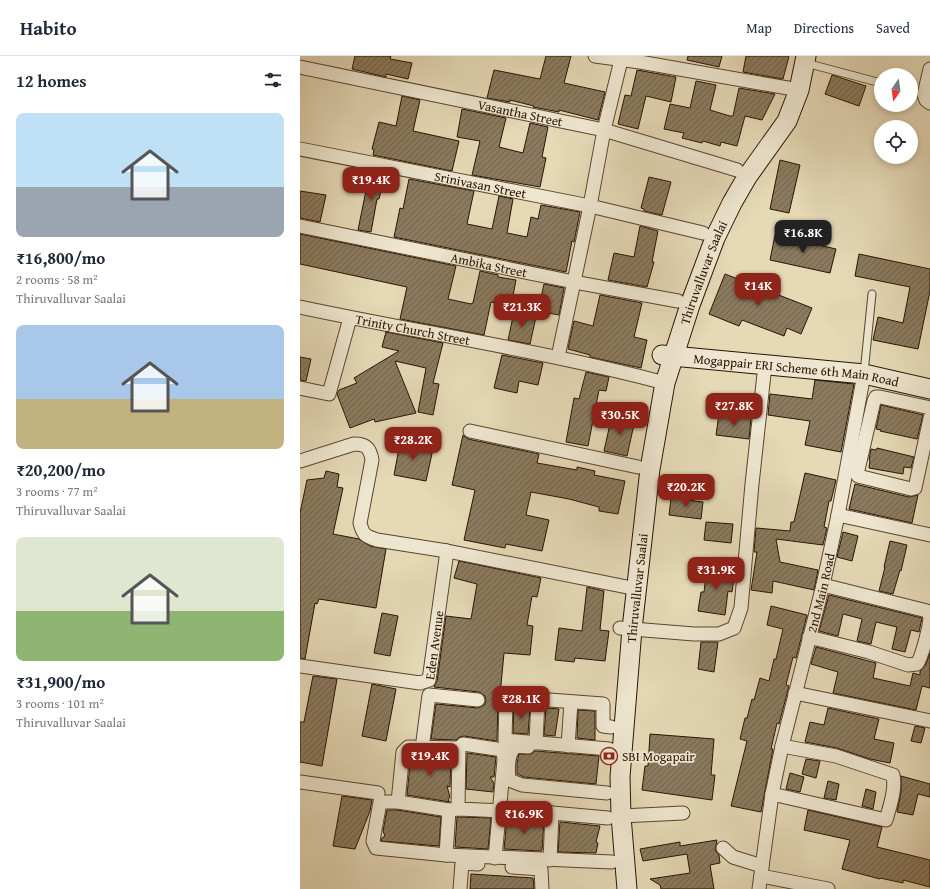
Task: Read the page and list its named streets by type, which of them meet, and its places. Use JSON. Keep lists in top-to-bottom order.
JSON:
{
  "streets": {
    "main road": ["Thiruvalluvar Saalai", "Mogappair ERI Scheme 6th Main Road"],
    "street": [
      "Vasantha Street",
      "Srinivasan Street",
      "Ambika Street",
      "Trinity Church Street",
      "2nd Main Road",
      "Eden Avenue"
    ]
  },
  "crossings": [
    ["Vasantha Street", "Thiruvalluvar Saalai"],
    ["Srinivasan Street", "Thiruvalluvar Saalai"],
    ["Ambika Street", "Thiruvalluvar Saalai"],
    ["Thiruvalluvar Saalai", "Trinity Church Street"],
    ["Thiruvalluvar Saalai", "Mogappair ERI Scheme 6th Main Road"],
    ["Mogappair ERI Scheme 6th Main Road", "2nd Main Road"]
  ],
  "places": {
    "bank": ["SBI Mogapair"]
  },
  "north": "bottom",
  "page": {
    "header": "Habito",
    "nav": ["Map", "Directions", "Saved"],
    "heading": "12 homes",
    "list": [
      {
        "name": "₹16,800/mo",
        "note": "2 rooms · 58 m² · Thiruvalluvar Saalai"
      },
      {
        "name": "₹20,200/mo",
        "note": "3 rooms · 77 m² · Thiruvalluvar Saalai"
      },
      {
        "name": "₹31,900/mo",
        "note": "3 rooms · 101 m² · Thiruvalluvar Saalai"
      }
    ],
    "price": [
      "₹19.4K",
      "₹16.8K",
      "₹14K",
      "₹21.3K",
      "₹27.8K",
      "₹30.5K",
      "₹28.2K",
      "₹20.2K",
      "₹31.9K",
      "₹28.1K",
      "₹19.4K",
      "₹16.9K"
    ]
  }
}
